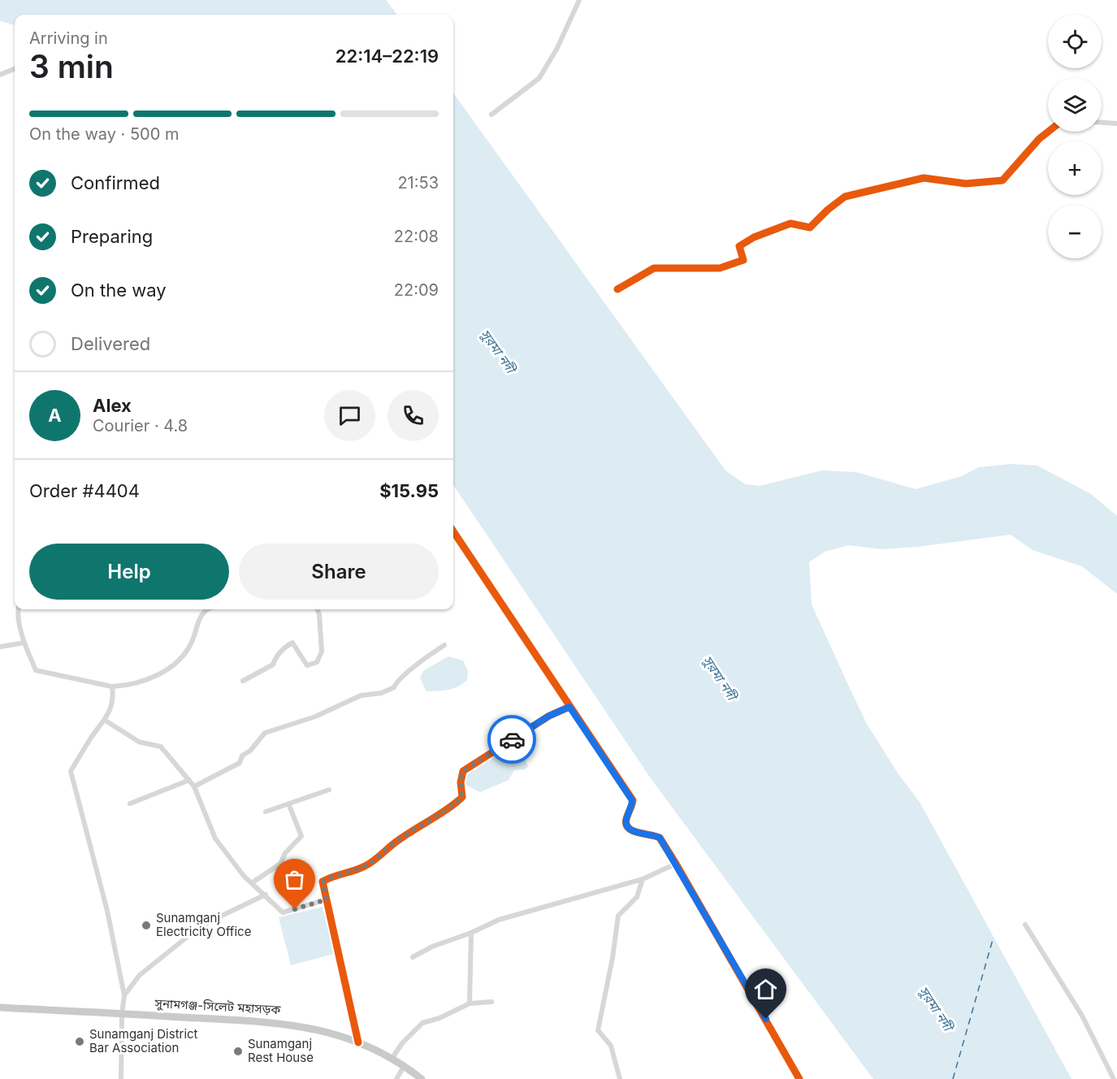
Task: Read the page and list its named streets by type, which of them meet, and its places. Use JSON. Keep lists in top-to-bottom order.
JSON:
{
  "streets": {
    "main road": ["সুনামগঞ্জ-সিলেট মহাসড়ক"]
  },
  "water": ["সুরমা নদী"],
  "places": ["Sunamganj Electricity Office", "Sunamganj District Bar Association", "Sunamganj Rest House"],
  "page": {
    "map_buttons": ["+", "−"],
    "heading": ["3 min", "Arriving in", "22:14–22:19"],
    "panel": [
      "Alex",
      "Courier · 4.8",
      "Order #4404",
      "$15.95"
    ],
    "bar": "On the way · 500 m",
    "list": [
      ["Confirmed", "21:53"],
      ["Preparing", "22:08"],
      ["On the way", "22:09"],
      "Delivered"
    ],
    "round": "A",
    "buttons": ["Help", "Share"]
  }
}
